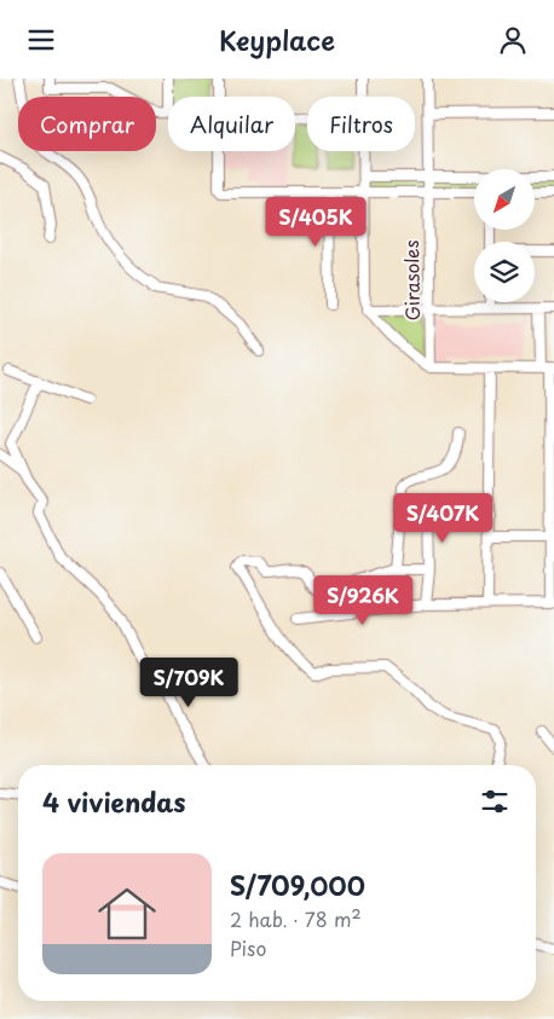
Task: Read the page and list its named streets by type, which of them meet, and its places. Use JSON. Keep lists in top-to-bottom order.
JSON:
{
  "streets": {
    "street": ["Girasoles"]
  },
  "north": "bottom left",
  "page": {
    "header": "Keyplace",
    "chip": ["Comprar", "Alquilar", "Filtros"],
    "price": [
      "S/405K",
      "S/407K",
      "S/926K",
      "S/709K"
    ],
    "heading": "4 viviendas",
    "list": [
      {
        "name": "S/709,000",
        "note": "2 hab. · 78 m² · Piso"
      }
    ]
  }
}
